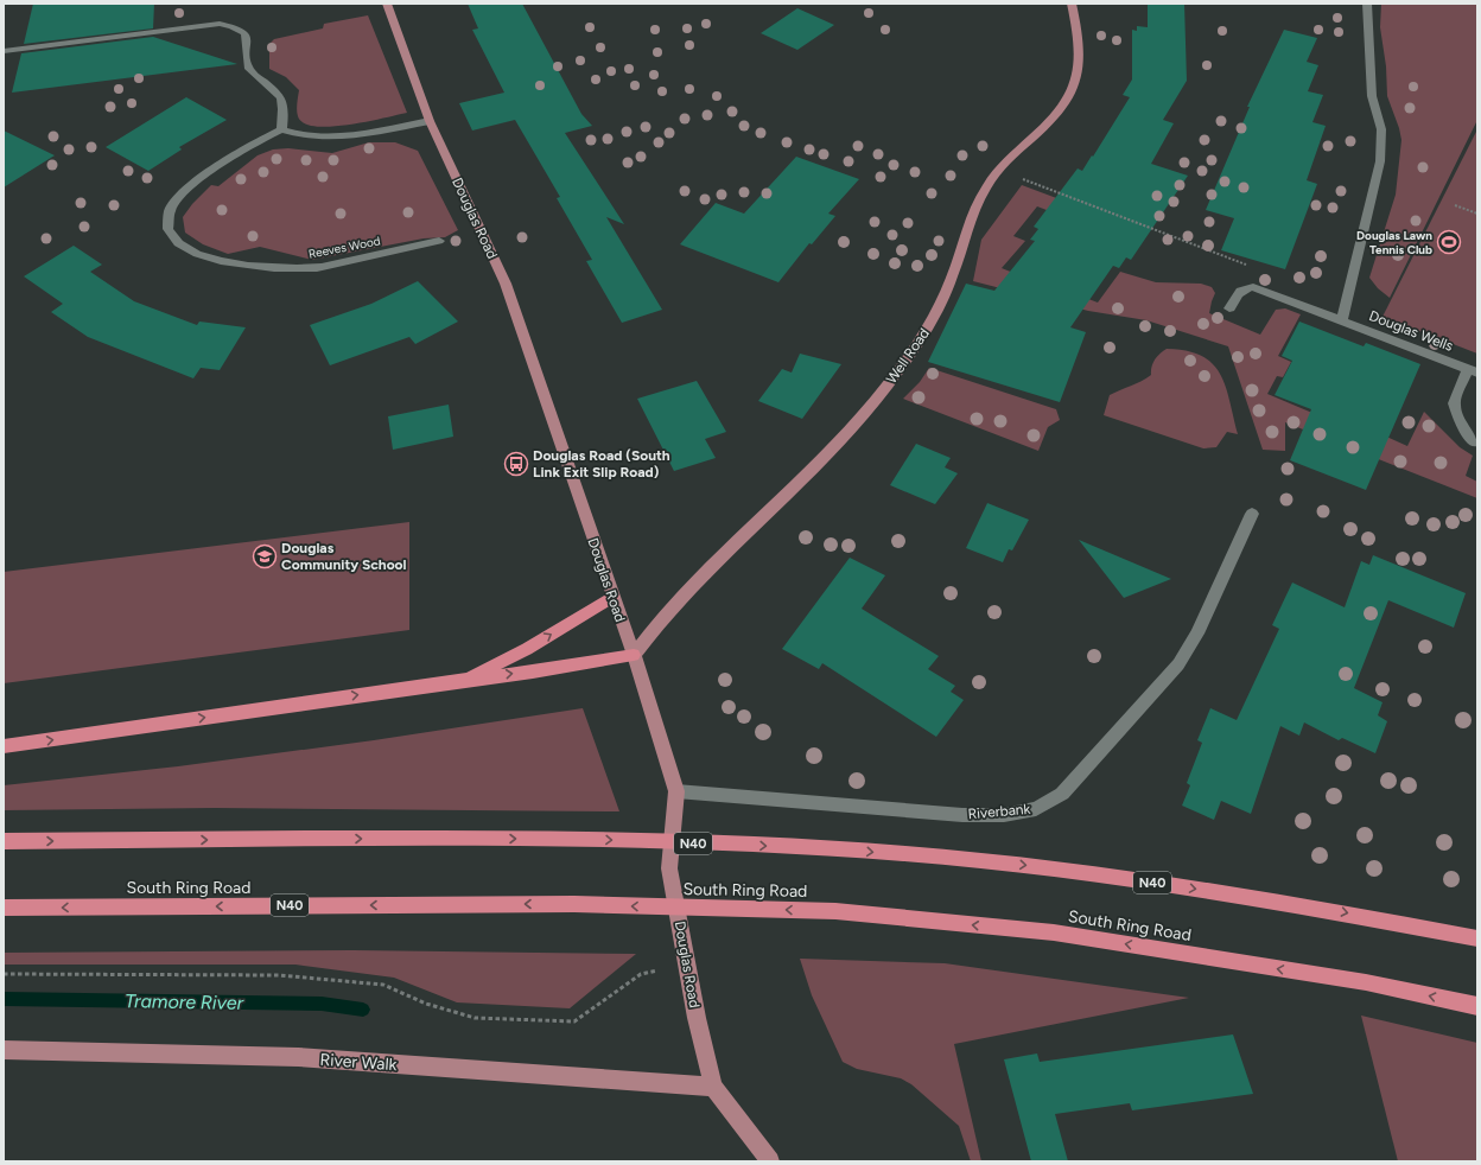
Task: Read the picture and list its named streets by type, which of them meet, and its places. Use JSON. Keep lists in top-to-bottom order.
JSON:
{
  "streets": {
    "highway": ["N40", "South Ring Road"],
    "main road": ["Douglas Road", "Well Road", "River Walk"],
    "street": ["Reeves Wood", "Douglas Wells", "Riverbank"]
  },
  "crossings": [
    ["Douglas Road", "Well Road"],
    ["Douglas Road", "Riverbank"],
    ["Douglas Road", "River Walk"]
  ],
  "water": ["Tramore River"],
  "places": {
    "sports": ["Douglas Lawn Tennis Club"],
    "bus stop": ["Douglas Road (South Link Exit Slip Road)"],
    "school or university": ["Douglas Community School"]
  }
}
